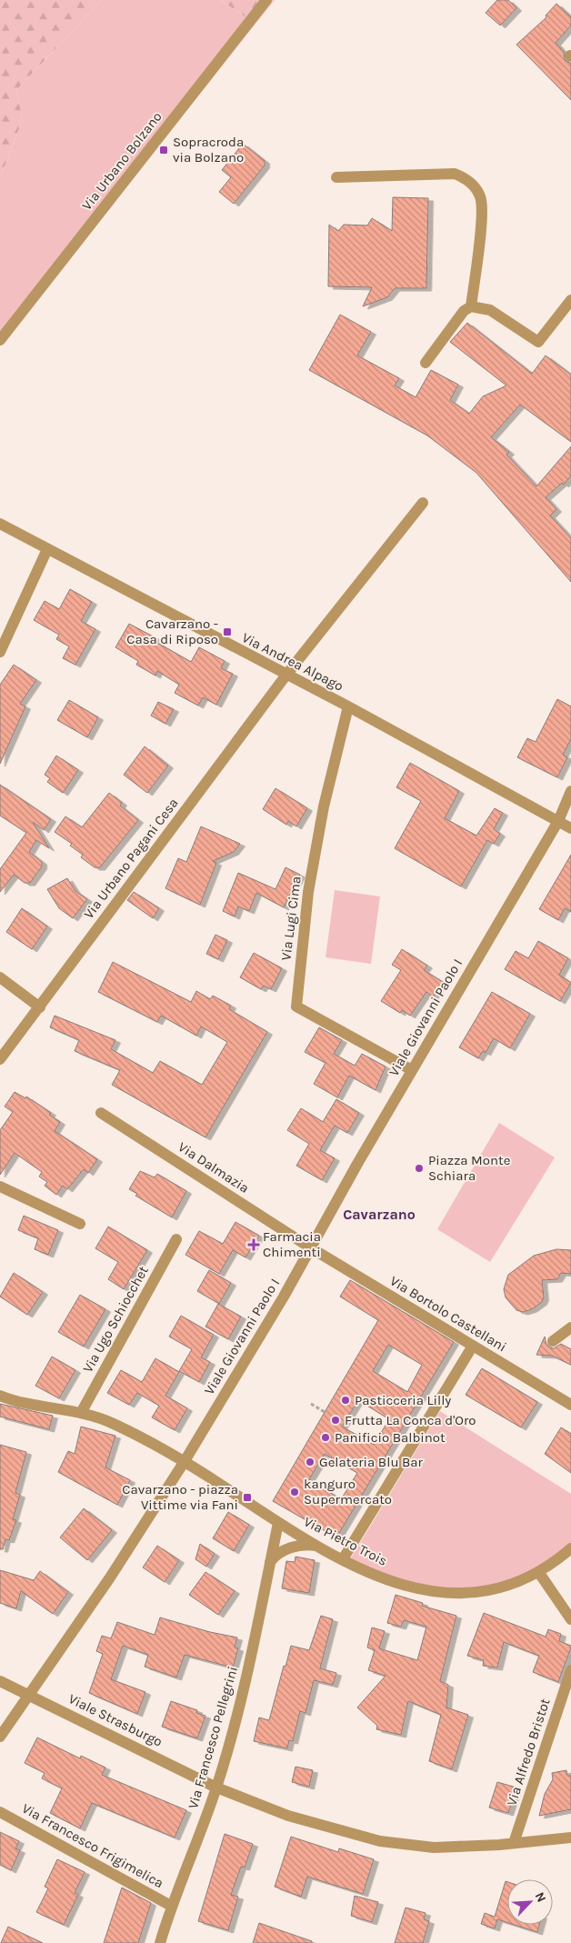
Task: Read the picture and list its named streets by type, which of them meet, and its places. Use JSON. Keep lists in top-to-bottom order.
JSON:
{
  "streets": {
    "street": [
      "Via Urbano Bolzano",
      "Via Andrea Alpago",
      "Via Urbano Pagani Cesa",
      "Via Lugi Cima",
      "Viale Giovanni Paolo I",
      "Via Dalmazia",
      "Via Bortolo Castellani",
      "Via Ugo Schiocchet",
      "Via Pietro Trois",
      "Viale Strasburgo",
      "Via Francesco Pellegrini",
      "Via Alfredo Bristot",
      "Via Francesco Frigimelica"
    ]
  },
  "crossings": [
    ["Via Andrea Alpago", "Via Urbano Pagani Cesa"],
    ["Via Andrea Alpago", "Via Lugi Cima"],
    ["Via Andrea Alpago", "Viale Giovanni Paolo I"],
    ["Via Lugi Cima", "Viale Giovanni Paolo I"],
    ["Viale Giovanni Paolo I", "Via Dalmazia"],
    ["Viale Giovanni Paolo I", "Via Bortolo Castellani"],
    ["Viale Giovanni Paolo I", "Via Pietro Trois"],
    ["Viale Giovanni Paolo I", "Viale Strasburgo"],
    ["Via Dalmazia", "Via Bortolo Castellani"],
    ["Via Pietro Trois", "Via Francesco Pellegrini"],
    ["Viale Strasburgo", "Via Francesco Pellegrini"],
    ["Viale Strasburgo", "Via Alfredo Bristot"],
    ["Via Francesco Pellegrini", "Via Francesco Frigimelica"]
  ],
  "districts": ["Cavarzano"],
  "places": {
    "transit": ["Sopracroda via Bolzano", "Cavarzano - Casa di Riposo", "Cavarzano - piazza Vittime via Fani"],
    "other": [
      "Piazza Monte Schiara",
      "Pasticceria Lilly",
      "Frutta La Conca d'Oro",
      "Panificio Balbinot",
      "Gelateria Blu Bar",
      "kanguro Supermercato"
    ],
    "health": ["Farmacia Chimenti"]
  },
  "north": "top right"
}
